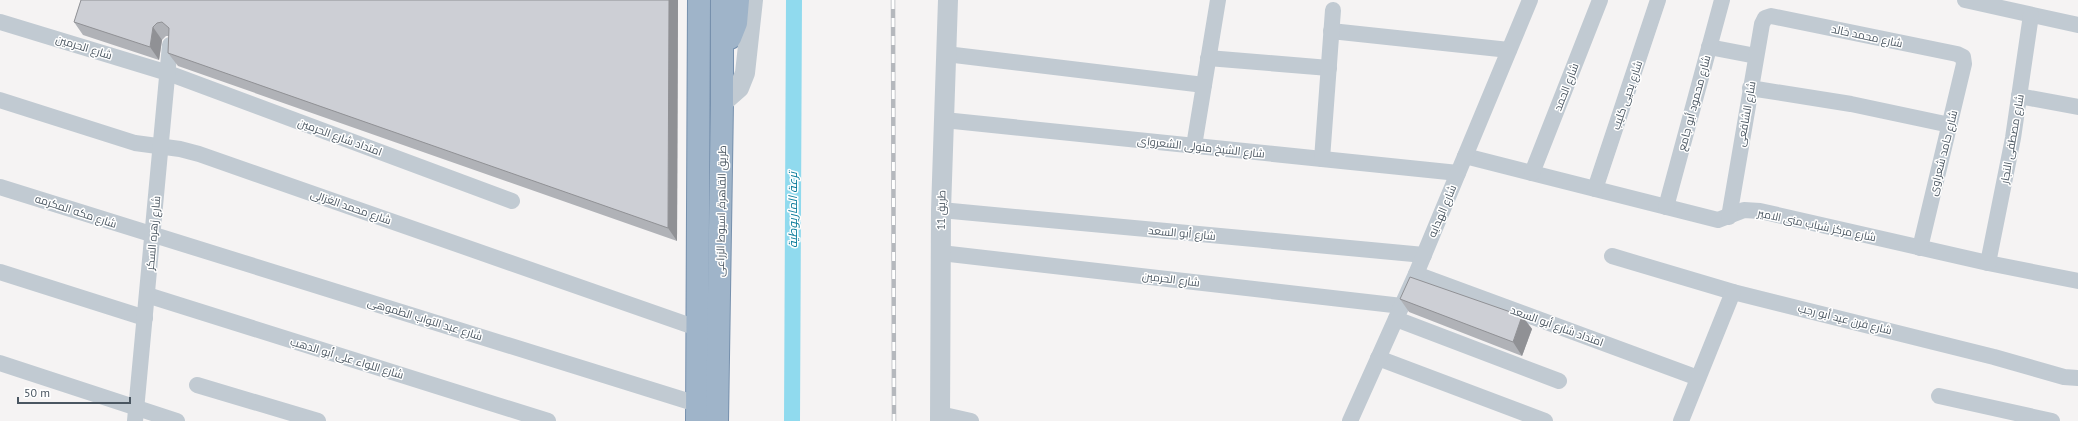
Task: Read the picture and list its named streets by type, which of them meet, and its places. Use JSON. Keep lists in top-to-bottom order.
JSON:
{
  "streets": {
    "highway": ["طريق القاهرة, اسيوط الزراعى"],
    "street": [
      "شارع محمد خالد",
      "شارع الحرمين",
      "شارع الحمد",
      "شارع يحيى كليب",
      "شارع محمود أبو جامع",
      "شارع الشافعى",
      "امتداد شارع الحرمين",
      "شارع مصطفى النجار",
      "شارع الشيخ متولى الشعرواى",
      "شارع حامد شعراوى",
      "شارع محمد الغزالى",
      "طريق 11",
      "شارع مكه المكرمه",
      "شارع الهدايه",
      "شارع مركز شباب منى الامير",
      "شارع زهره السكر",
      "شارع أبو السعد",
      "شارع عبد التواب الطموهى",
      "شارع فرن عيد أبو رجب",
      "امتداد شارع أبو السعد",
      "شارع اللواء على أبو الدهب"
    ]
  },
  "crossings": [
    ["شارع محمد خالد", "شارع الشافعى"],
    ["شارع محمد خالد", "شارع حامد شعراوى"],
    ["شارع الحرمين", "امتداد شارع الحرمين"],
    ["شارع الحرمين", "طريق 11"],
    ["شارع الحرمين", "شارع الهدايه"],
    ["شارع الحرمين", "شارع زهره السكر"],
    ["شارع الحمد", "شارع مركز شباب منى الامير"],
    ["شارع يحيى كليب", "شارع مركز شباب منى الامير"],
    ["شارع محمود أبو جامع", "شارع مركز شباب منى الامير"],
    ["شارع الشافعى", "شارع مركز شباب منى الامير"],
    ["امتداد شارع الحرمين", "شارع زهره السكر"],
    ["شارع مصطفى النجار", "شارع مركز شباب منى الامير"],
    ["شارع الشيخ متولى الشعرواى", "طريق 11"],
    ["شارع الشيخ متولى الشعرواى", "شارع الهدايه"],
    ["شارع حامد شعراوى", "شارع مركز شباب منى الامير"],
    ["شارع محمد الغزالى", "طريق القاهرة, اسيوط الزراعى"],
    ["شارع محمد الغزالى", "شارع زهره السكر"],
    ["طريق 11", "شارع أبو السعد"],
    ["شارع مكه المكرمه", "شارع زهره السكر"],
    ["شارع مكه المكرمه", "شارع عبد التواب الطموهى"],
    ["طريق القاهرة, اسيوط الزراعى", "شارع عبد التواب الطموهى"],
    ["شارع الهدايه", "شارع مركز شباب منى الامير"],
    ["شارع الهدايه", "شارع أبو السعد"],
    ["شارع الهدايه", "امتداد شارع أبو السعد"],
    ["شارع زهره السكر", "شارع عبد التواب الطموهى"],
    ["شارع زهره السكر", "شارع اللواء على أبو الدهب"]
  ],
  "water": ["ترعة الماريوطية"],
  "scale_bar": "50 m"
}
